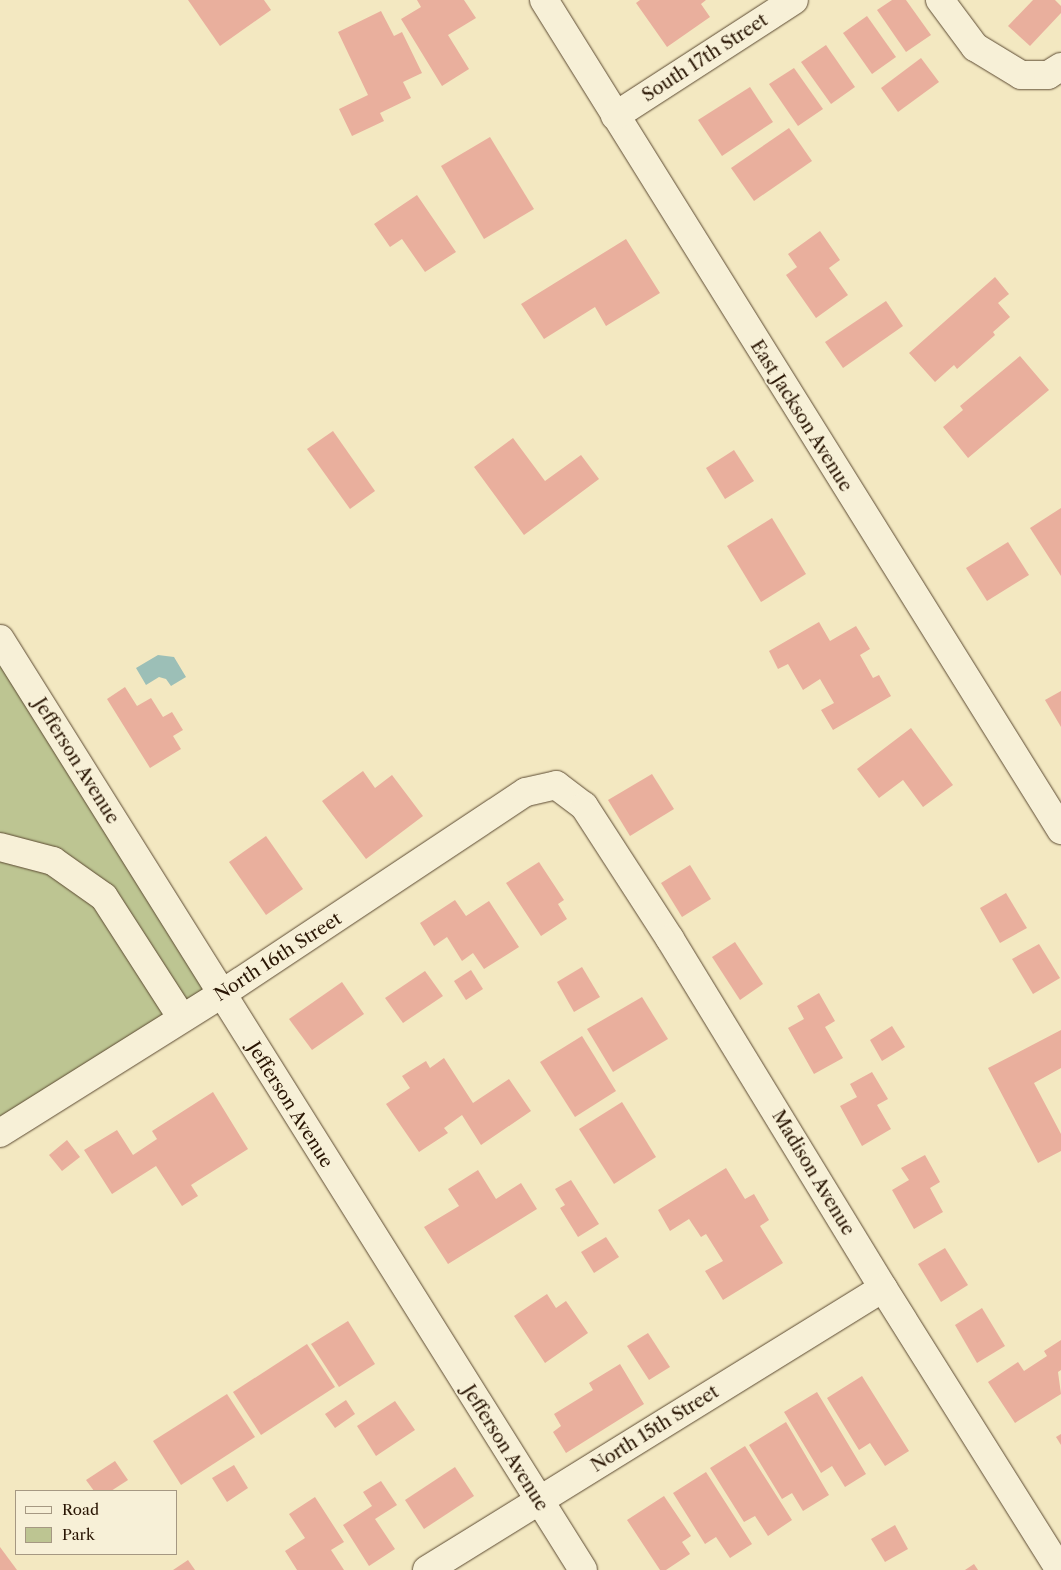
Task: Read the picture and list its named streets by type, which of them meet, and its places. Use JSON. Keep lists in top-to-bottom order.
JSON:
{
  "streets": {
    "street": [
      "South 17th Street",
      "East Jackson Avenue",
      "Jefferson Avenue",
      "North 16th Street",
      "Madison Avenue",
      "North 15th Street"
    ]
  },
  "crossings": [
    ["South 17th Street", "East Jackson Avenue"],
    ["Jefferson Avenue", "North 16th Street"],
    ["Jefferson Avenue", "North 15th Street"],
    ["North 16th Street", "Madison Avenue"],
    ["Madison Avenue", "North 15th Street"]
  ],
  "legend": ["Road", "Park"]
}
